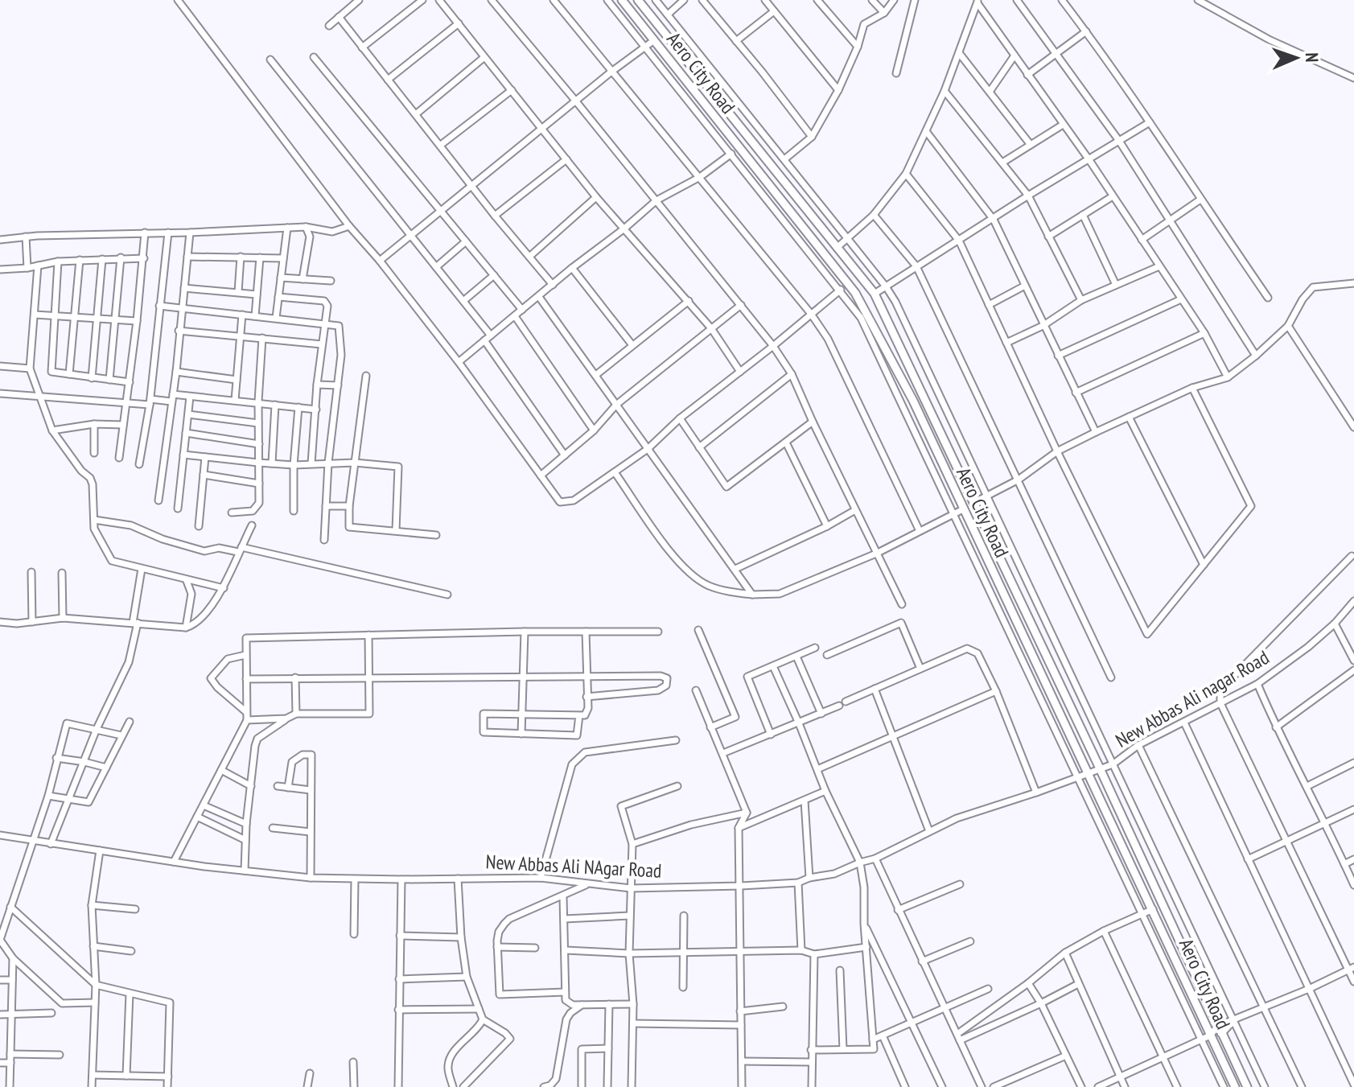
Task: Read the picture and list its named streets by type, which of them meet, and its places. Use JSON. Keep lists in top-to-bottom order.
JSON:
{
  "streets": {
    "street": ["Aero City Road", "New Abbas Ali nagar Road", "New Abbas Ali NAgar Road"]
  },
  "crossings": [
    ["Aero City Road", "New Abbas Ali nagar Road"],
    ["Aero City Road", "New Abbas Ali NAgar Road"],
    ["New Abbas Ali nagar Road", "New Abbas Ali NAgar Road"]
  ],
  "north": "right"
}
